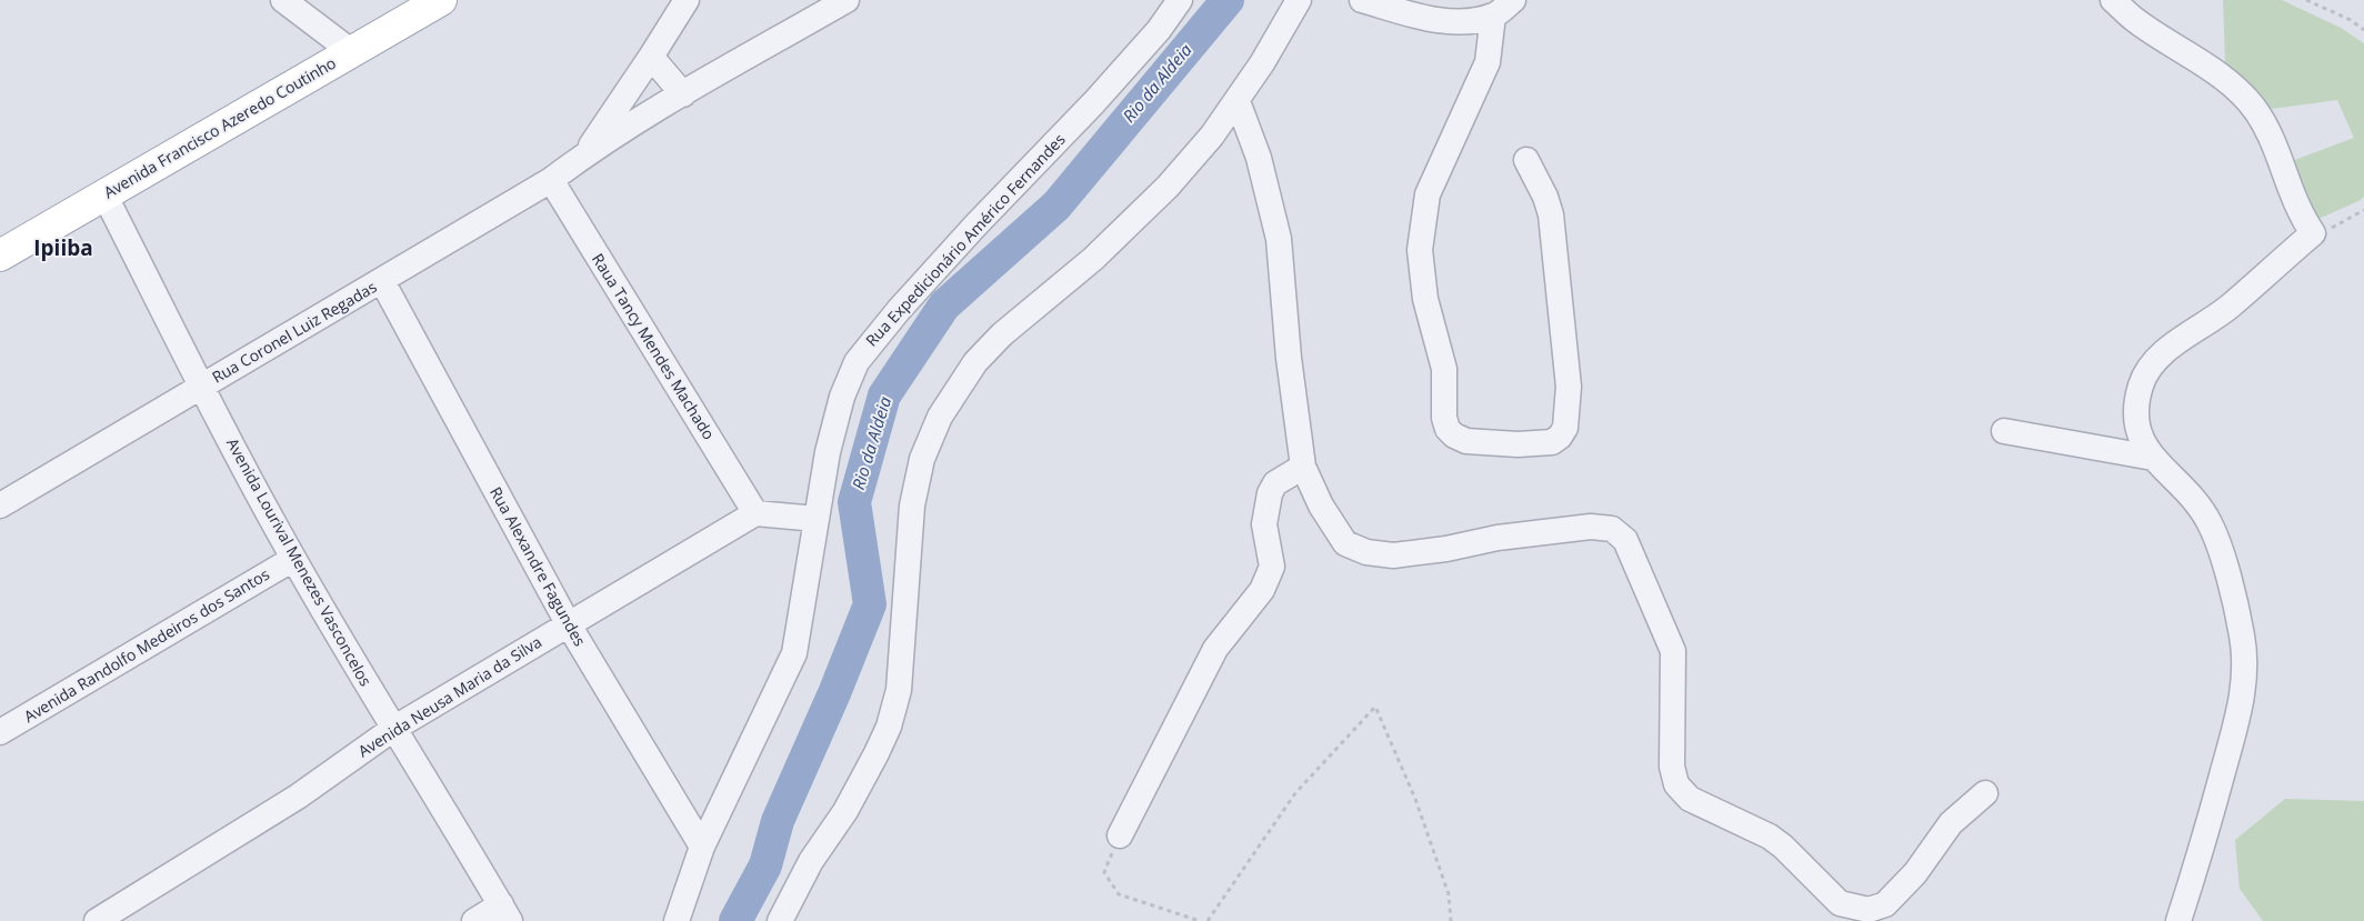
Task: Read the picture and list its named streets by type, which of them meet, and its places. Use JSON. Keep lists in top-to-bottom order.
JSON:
{
  "streets": {
    "main road": ["Avenida Francisco Azeredo Coutinho"],
    "street": [
      "Rua Expedicionário Américo Fernandes",
      "Rua Coronel Luiz Regadas",
      "Raua Tancy Mendes Machado",
      "Avenida Lourival Menezes Vasconcelos",
      "Rua Alexandre Fagundes",
      "Avenida Randolfo Medeiros dos Santos",
      "Avenida Neusa Maria da Silva"
    ]
  },
  "crossings": [
    ["Avenida Francisco Azeredo Coutinho", "Avenida Lourival Menezes Vasconcelos"],
    ["Rua Expedicionário Américo Fernandes", "Rua Alexandre Fagundes"],
    ["Rua Coronel Luiz Regadas", "Raua Tancy Mendes Machado"],
    ["Rua Coronel Luiz Regadas", "Avenida Lourival Menezes Vasconcelos"],
    ["Rua Coronel Luiz Regadas", "Rua Alexandre Fagundes"],
    ["Raua Tancy Mendes Machado", "Avenida Neusa Maria da Silva"],
    ["Avenida Lourival Menezes Vasconcelos", "Avenida Randolfo Medeiros dos Santos"],
    ["Avenida Lourival Menezes Vasconcelos", "Avenida Neusa Maria da Silva"],
    ["Rua Alexandre Fagundes", "Avenida Neusa Maria da Silva"]
  ],
  "districts": ["Ipiiba"],
  "water": ["Rio da Aldeia"]
}
